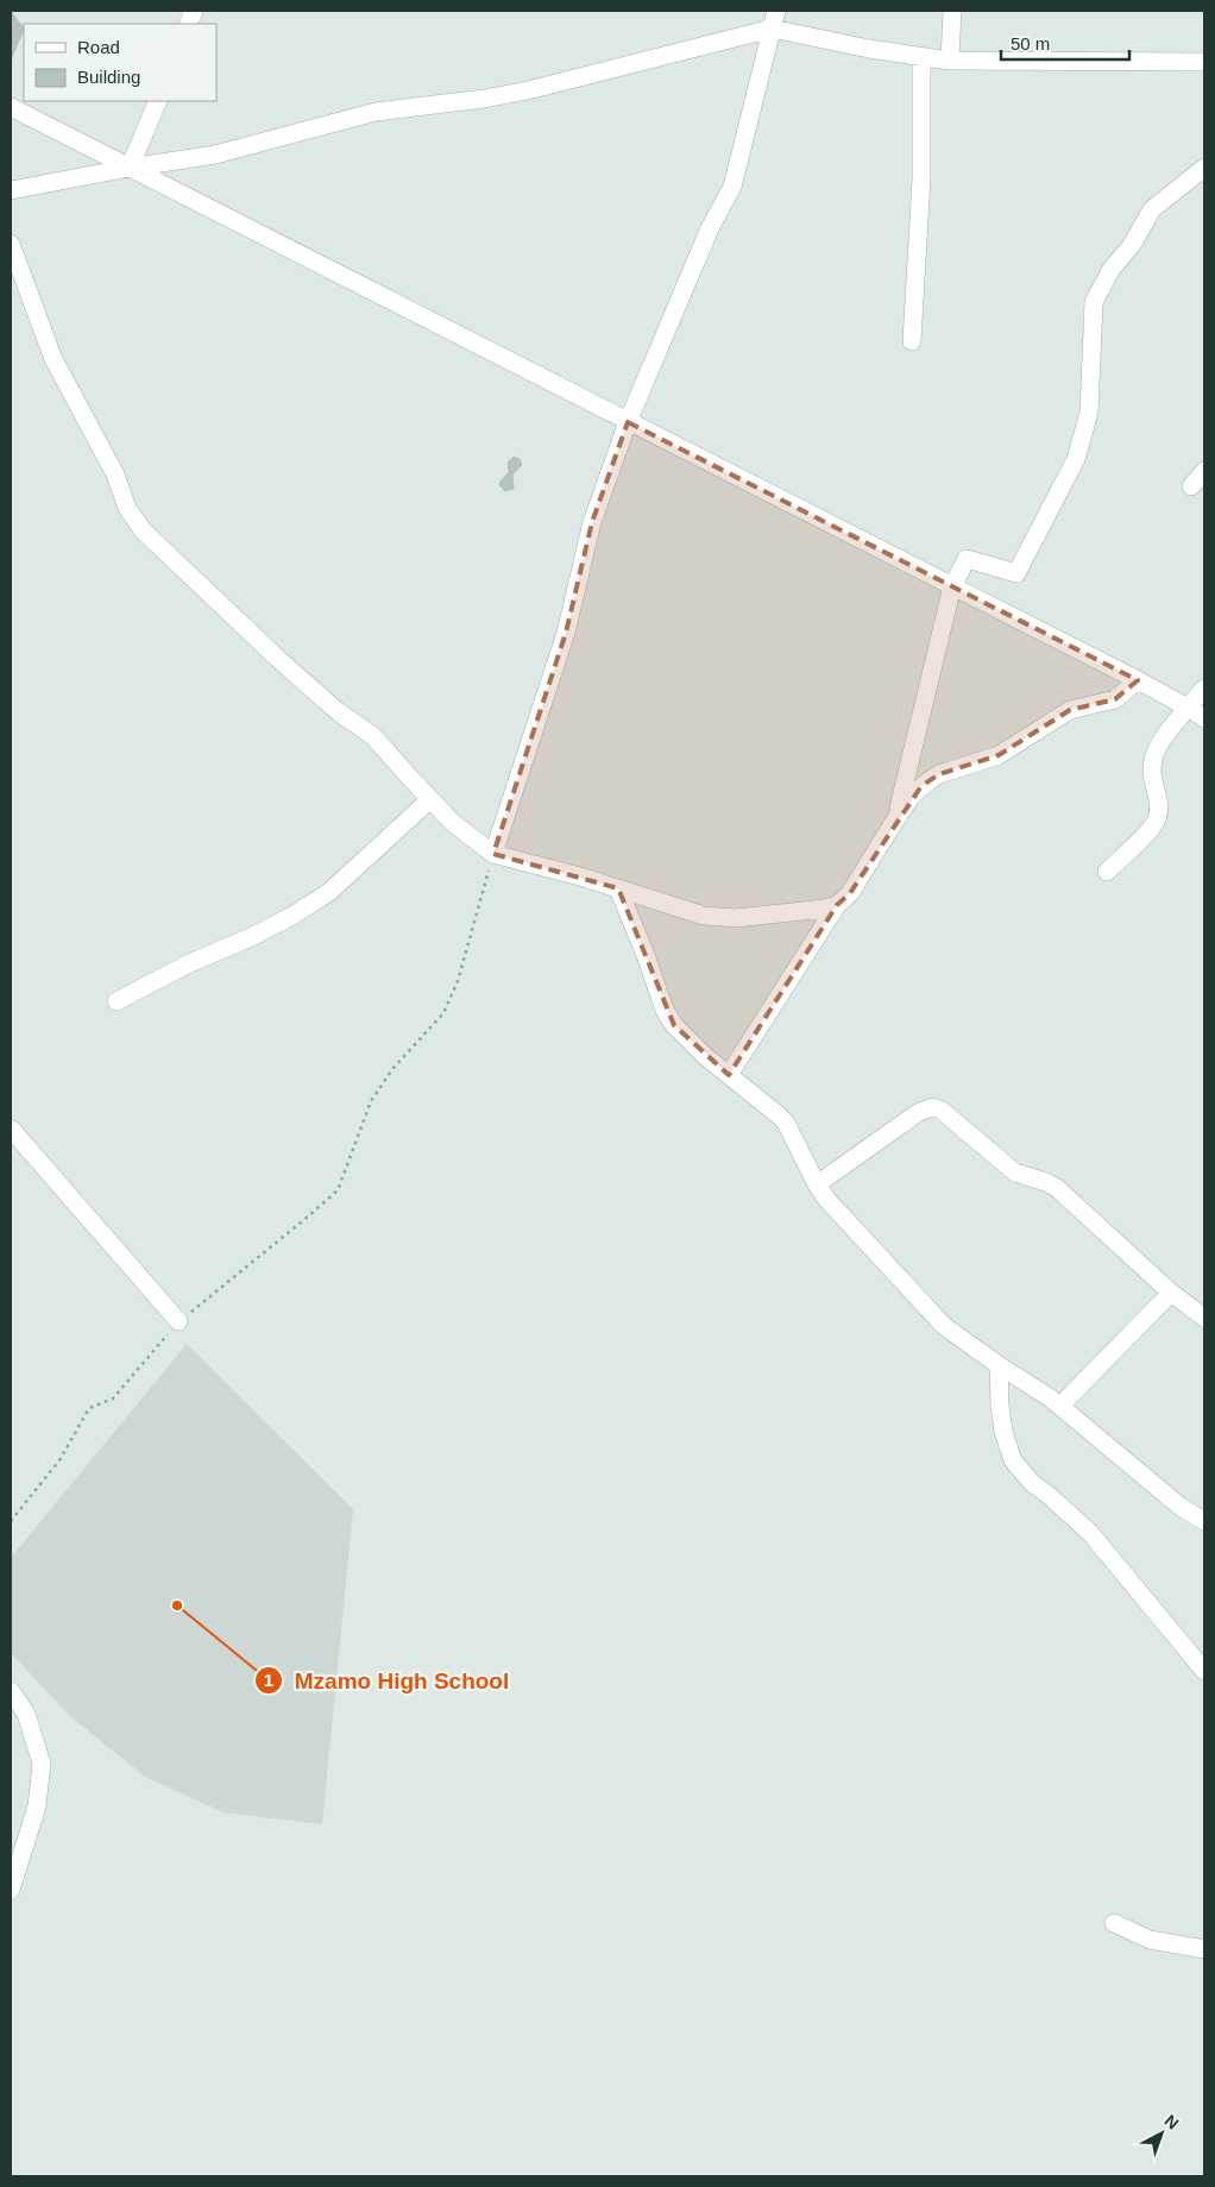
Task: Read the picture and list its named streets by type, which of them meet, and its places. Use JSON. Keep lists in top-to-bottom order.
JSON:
{
  "places": ["Mzamo High School"],
  "legend": ["Road", "Building"],
  "scale_bar": "50 m",
  "north": "top right"
}
